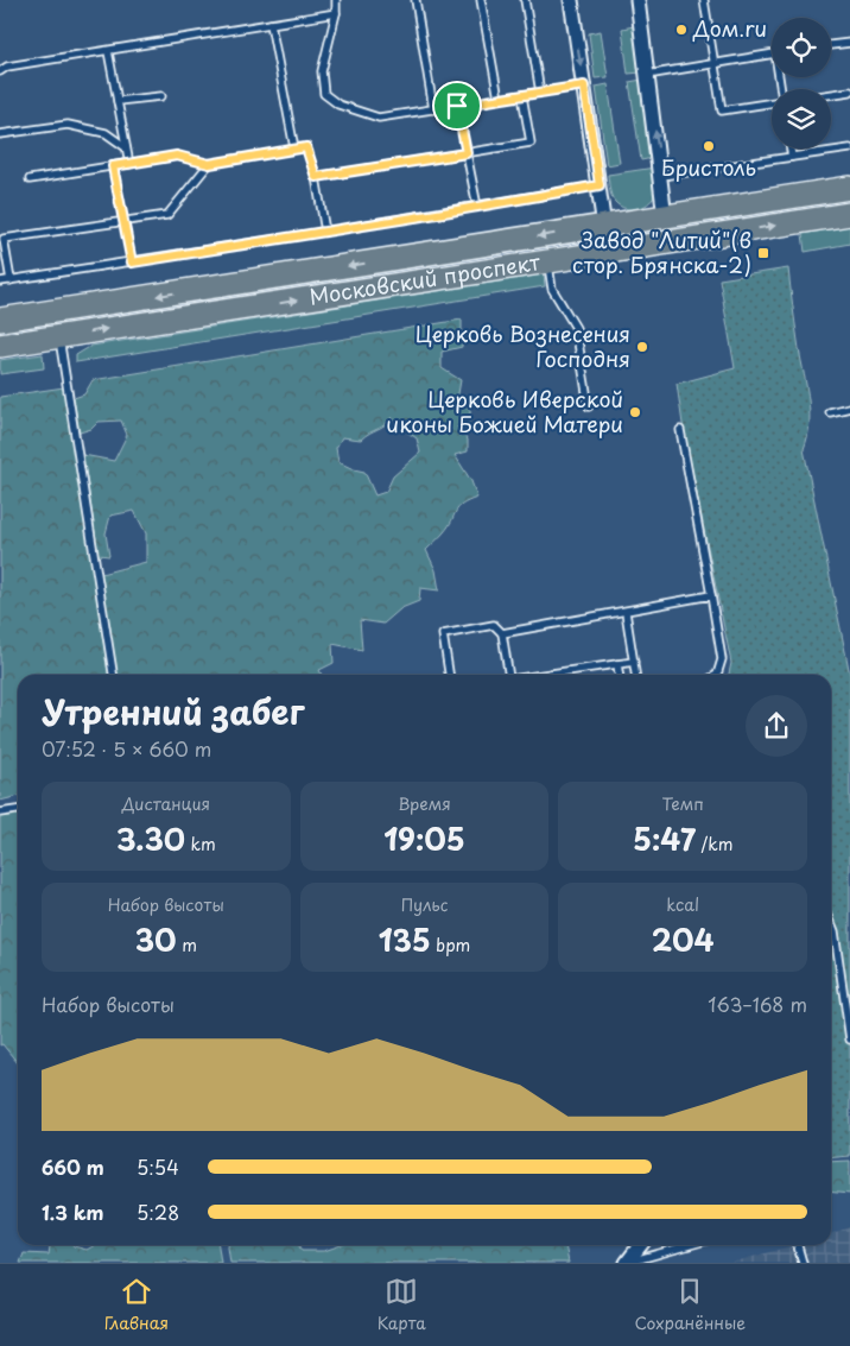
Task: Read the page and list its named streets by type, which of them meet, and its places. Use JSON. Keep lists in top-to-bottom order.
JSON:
{
  "streets": {
    "main road": ["Московский проспект"]
  },
  "places": {
    "other": [
      "Дом.ru",
      "Бристоль",
      "Церковь Вознесения Господня",
      "Церковь Иверской иконы Божией Матери"
    ],
    "transit": ["Завод \"Литий\"(в стор. Брянска-2)"]
  },
  "page": {
    "heading": ["Утренний забег", "07:52 · 5 × 660 m"],
    "stats": [
      ["Дистанция", "3.30 km"],
      ["Время", "19:05"],
      ["Темп", "5:47 /km"],
      ["Набор высоты", "30 m"],
      ["Пульс", "135 bpm"],
      ["kcal", "204"]
    ],
    "chart": ["Набор высоты", "163–168 m"],
    "list": [
      {
        "name": "660 m",
        "note": "5:54"
      },
      {
        "name": "1.3 km",
        "note": "5:28"
      }
    ],
    "tabs": ["Главная", "Карта", "Сохранённые"]
  }
}
